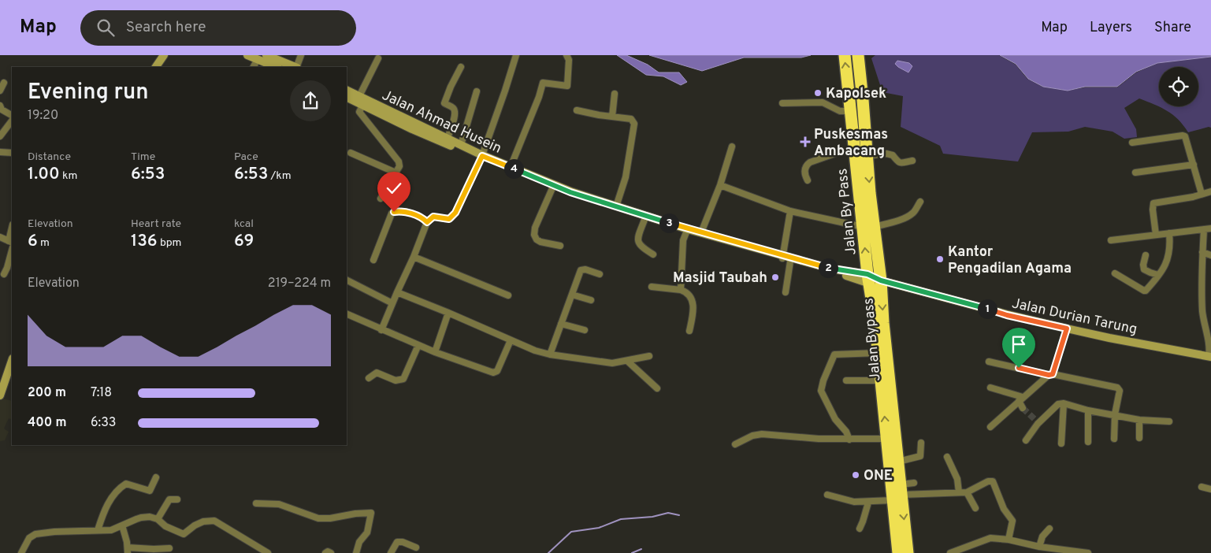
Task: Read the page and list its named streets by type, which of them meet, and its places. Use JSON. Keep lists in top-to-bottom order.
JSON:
{
  "streets": {
    "highway": ["Jalan By Pass", "Jalan Bypass"],
    "main road": ["Jalan Ahmad Husein", "Jalan Durian Tarung"]
  },
  "crossings": [
    ["Jalan Ahmad Husein", "Jalan Durian Tarung"],
    ["Jalan Ahmad Husein", "Jalan Bypass"],
    ["Jalan By Pass", "Jalan Bypass"],
    ["Jalan Durian Tarung", "Jalan Bypass"]
  ],
  "one_way": ["Jalan By Pass"],
  "places": {
    "other": [
      "Kapolsek",
      "Kantor Pengadilan Agama",
      "Masjid Taubah",
      "ONE"
    ],
    "health": ["Puskesmas Ambacang"]
  },
  "page": {
    "header": "Map",
    "search": "Search here",
    "nav": ["Map", "Layers", "Share"],
    "heading": ["Evening run", "19:20"],
    "stats": [
      ["Distance", "1.00 km"],
      ["Time", "6:53"],
      ["Pace", "6:53 /km"],
      ["Elevation", "6 m"],
      ["Heart rate", "136 bpm"],
      ["kcal", "69"]
    ],
    "pins": [
      "4",
      "3",
      "2",
      "1"
    ],
    "chart": ["Elevation", "219–224 m"],
    "list": [
      {
        "name": "200 m",
        "note": "7:18"
      },
      {
        "name": "400 m",
        "note": "6:33"
      }
    ]
  }
}
